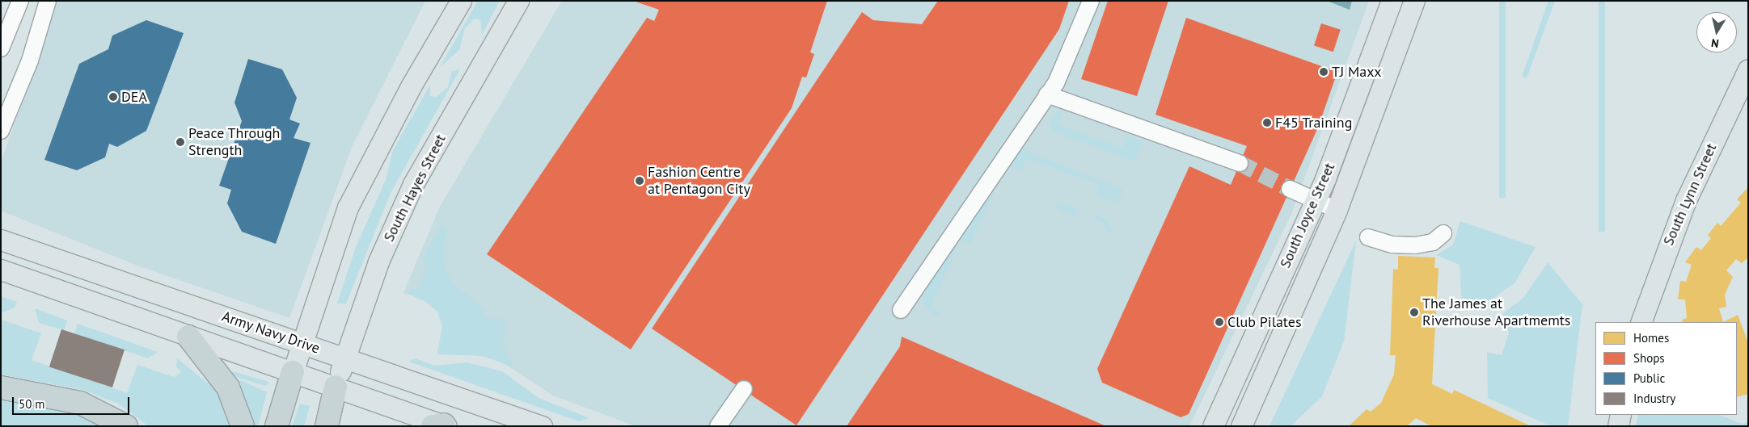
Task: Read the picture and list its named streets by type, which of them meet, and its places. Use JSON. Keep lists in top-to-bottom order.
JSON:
{
  "streets": {
    "main road": [
      "South Hayes Street",
      "South Lynn Street",
      "South Joyce Street",
      "Army Navy Drive"
    ]
  },
  "crossings": [
    ["South Hayes Street", "Army Navy Drive"]
  ],
  "places": [
    "TJ Maxx",
    "DEA",
    "F45 Training",
    "Peace Through Strength",
    "Fashion Centre at Pentagon City",
    "The James at Riverhouse Apartmemts",
    "Club Pilates"
  ],
  "legend": [
    "Homes",
    "Shops",
    "Public",
    "Industry"
  ],
  "scale_bar": "50 m",
  "north": "bottom"
}
